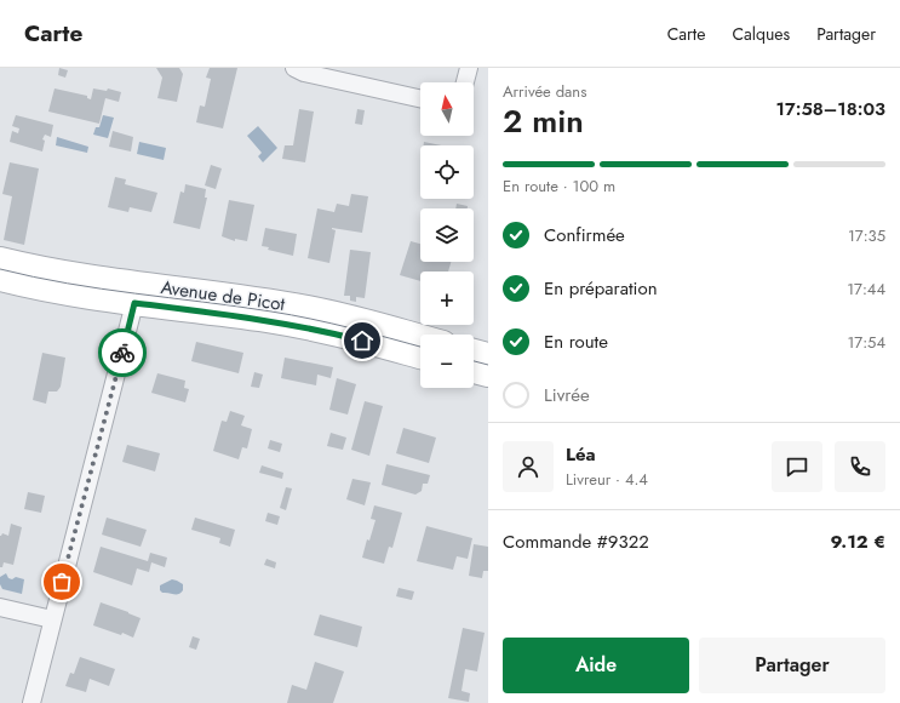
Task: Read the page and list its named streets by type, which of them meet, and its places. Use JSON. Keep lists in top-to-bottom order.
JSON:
{
  "streets": {
    "street": ["Avenue de Picot"]
  },
  "north": "top",
  "page": {
    "header": "Carte",
    "nav": ["Carte", "Calques", "Partager"],
    "heading": ["2 min", "Arrivée dans", "17:58–18:03"],
    "panel": [
      "Léa",
      "Livreur · 4.4",
      "Commande #9322",
      "9.12 €"
    ],
    "map_buttons": ["+", "−"],
    "bar": "En route · 100 m",
    "list": [
      ["Confirmée", "17:35"],
      ["En préparation", "17:44"],
      ["En route", "17:54"],
      "Livrée"
    ],
    "buttons": ["Aide", "Partager"]
  }
}
